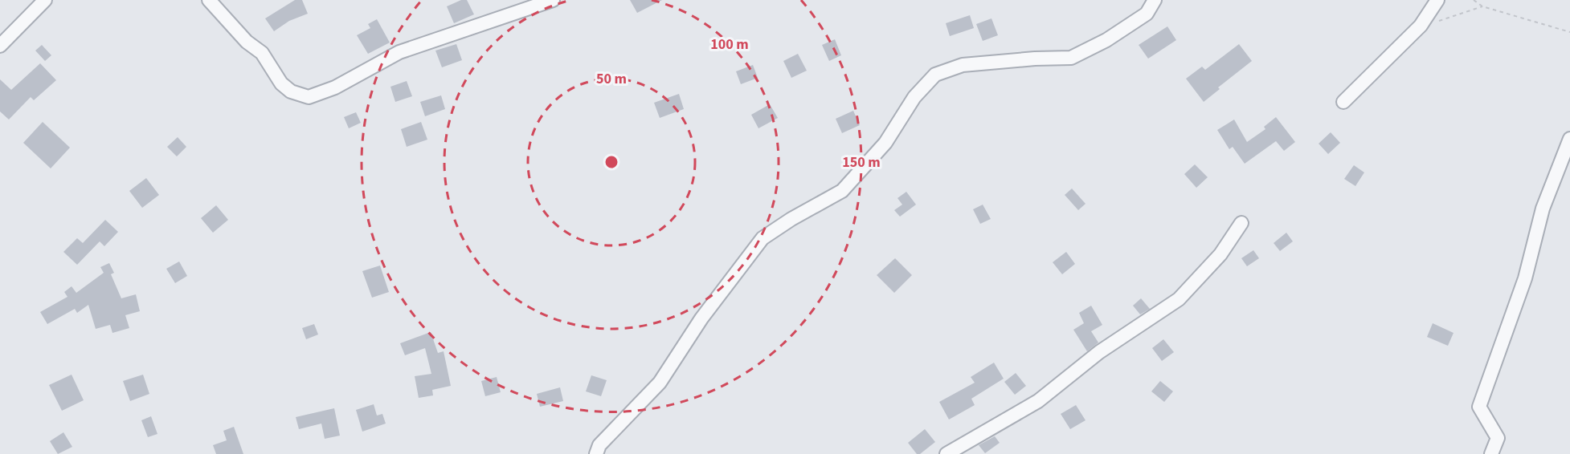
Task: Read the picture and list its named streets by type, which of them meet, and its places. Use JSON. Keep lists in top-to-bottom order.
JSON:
{
  "rings": ["100 m", "50 m", "150 m"]
}
